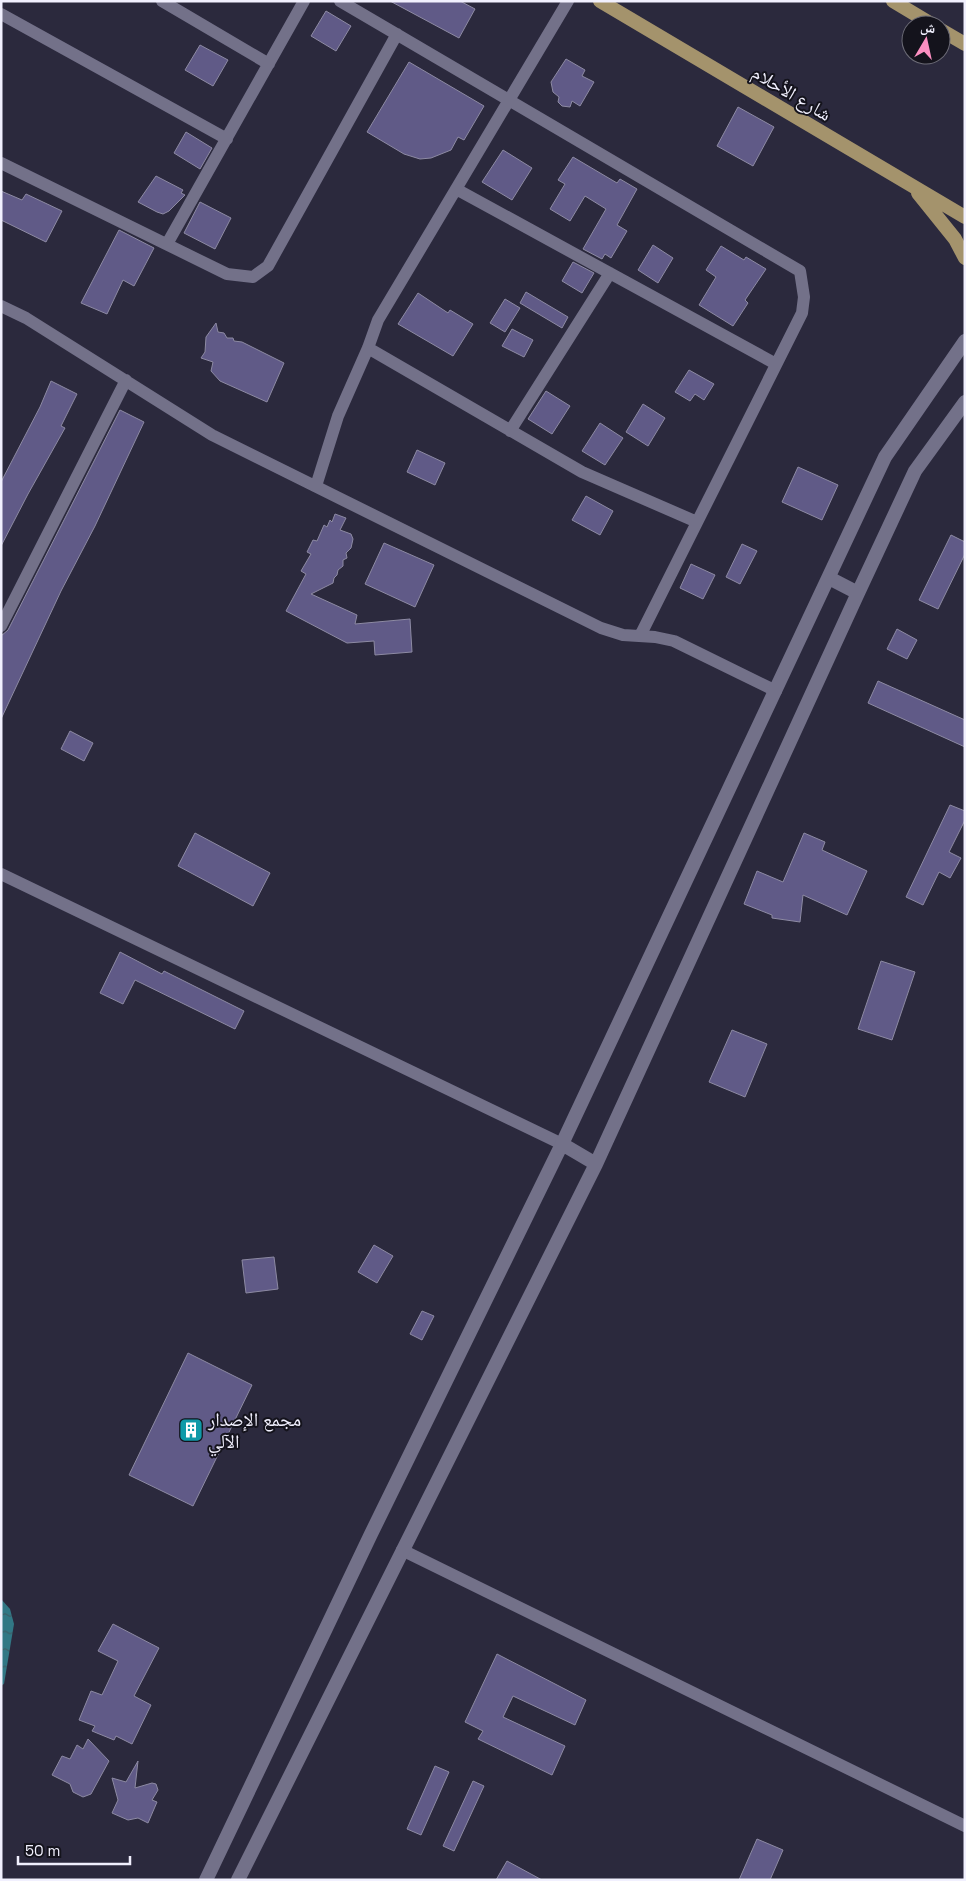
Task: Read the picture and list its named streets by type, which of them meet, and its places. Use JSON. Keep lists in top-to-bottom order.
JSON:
{
  "streets": {
    "main road": ["شارع الأحلام"]
  },
  "places": {
    "building": ["مجمع الإصدار الآلي"]
  },
  "scale_bar": "50 m",
  "north": "top"
}
